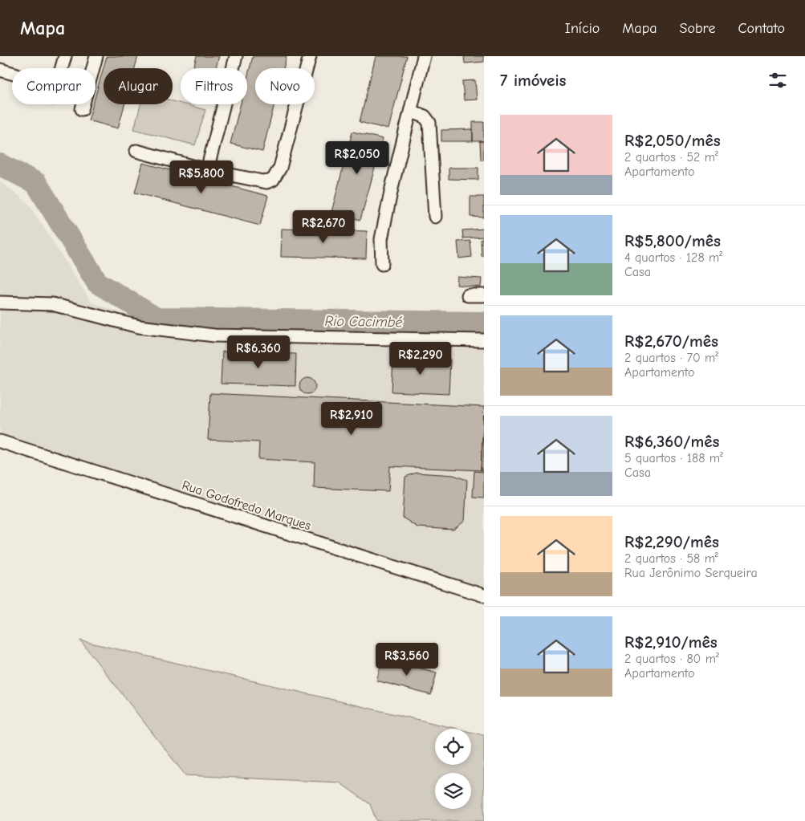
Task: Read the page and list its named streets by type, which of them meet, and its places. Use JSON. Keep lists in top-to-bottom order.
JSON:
{
  "streets": {
    "street": ["Rua Godofredo Marques"]
  },
  "water": ["Rio Cacimbé"],
  "page": {
    "header": "Mapa",
    "nav": [
      "Início",
      "Mapa",
      "Sobre",
      "Contato"
    ],
    "heading": "7 imóveis",
    "chip": [
      "Comprar",
      "Alugar",
      "Filtros",
      "Novo"
    ],
    "list": [
      {
        "name": "R$2,050/mês",
        "note": "2 quartos · 52 m² · Apartamento"
      },
      {
        "name": "R$5,800/mês",
        "note": "4 quartos · 128 m² · Casa"
      },
      {
        "name": "R$2,670/mês",
        "note": "2 quartos · 70 m² · Apartamento"
      },
      {
        "name": "R$6,360/mês",
        "note": "5 quartos · 188 m² · Casa"
      },
      {
        "name": "R$2,290/mês",
        "note": "2 quartos · 58 m² · Rua Jerônimo Serqueira"
      },
      {
        "name": "R$2,910/mês",
        "note": "2 quartos · 80 m² · Apartamento"
      }
    ],
    "price": [
      "R$2,050",
      "R$5,800",
      "R$2,670",
      "R$6,360",
      "R$2,290",
      "R$2,910",
      "R$3,560"
    ]
  }
}
